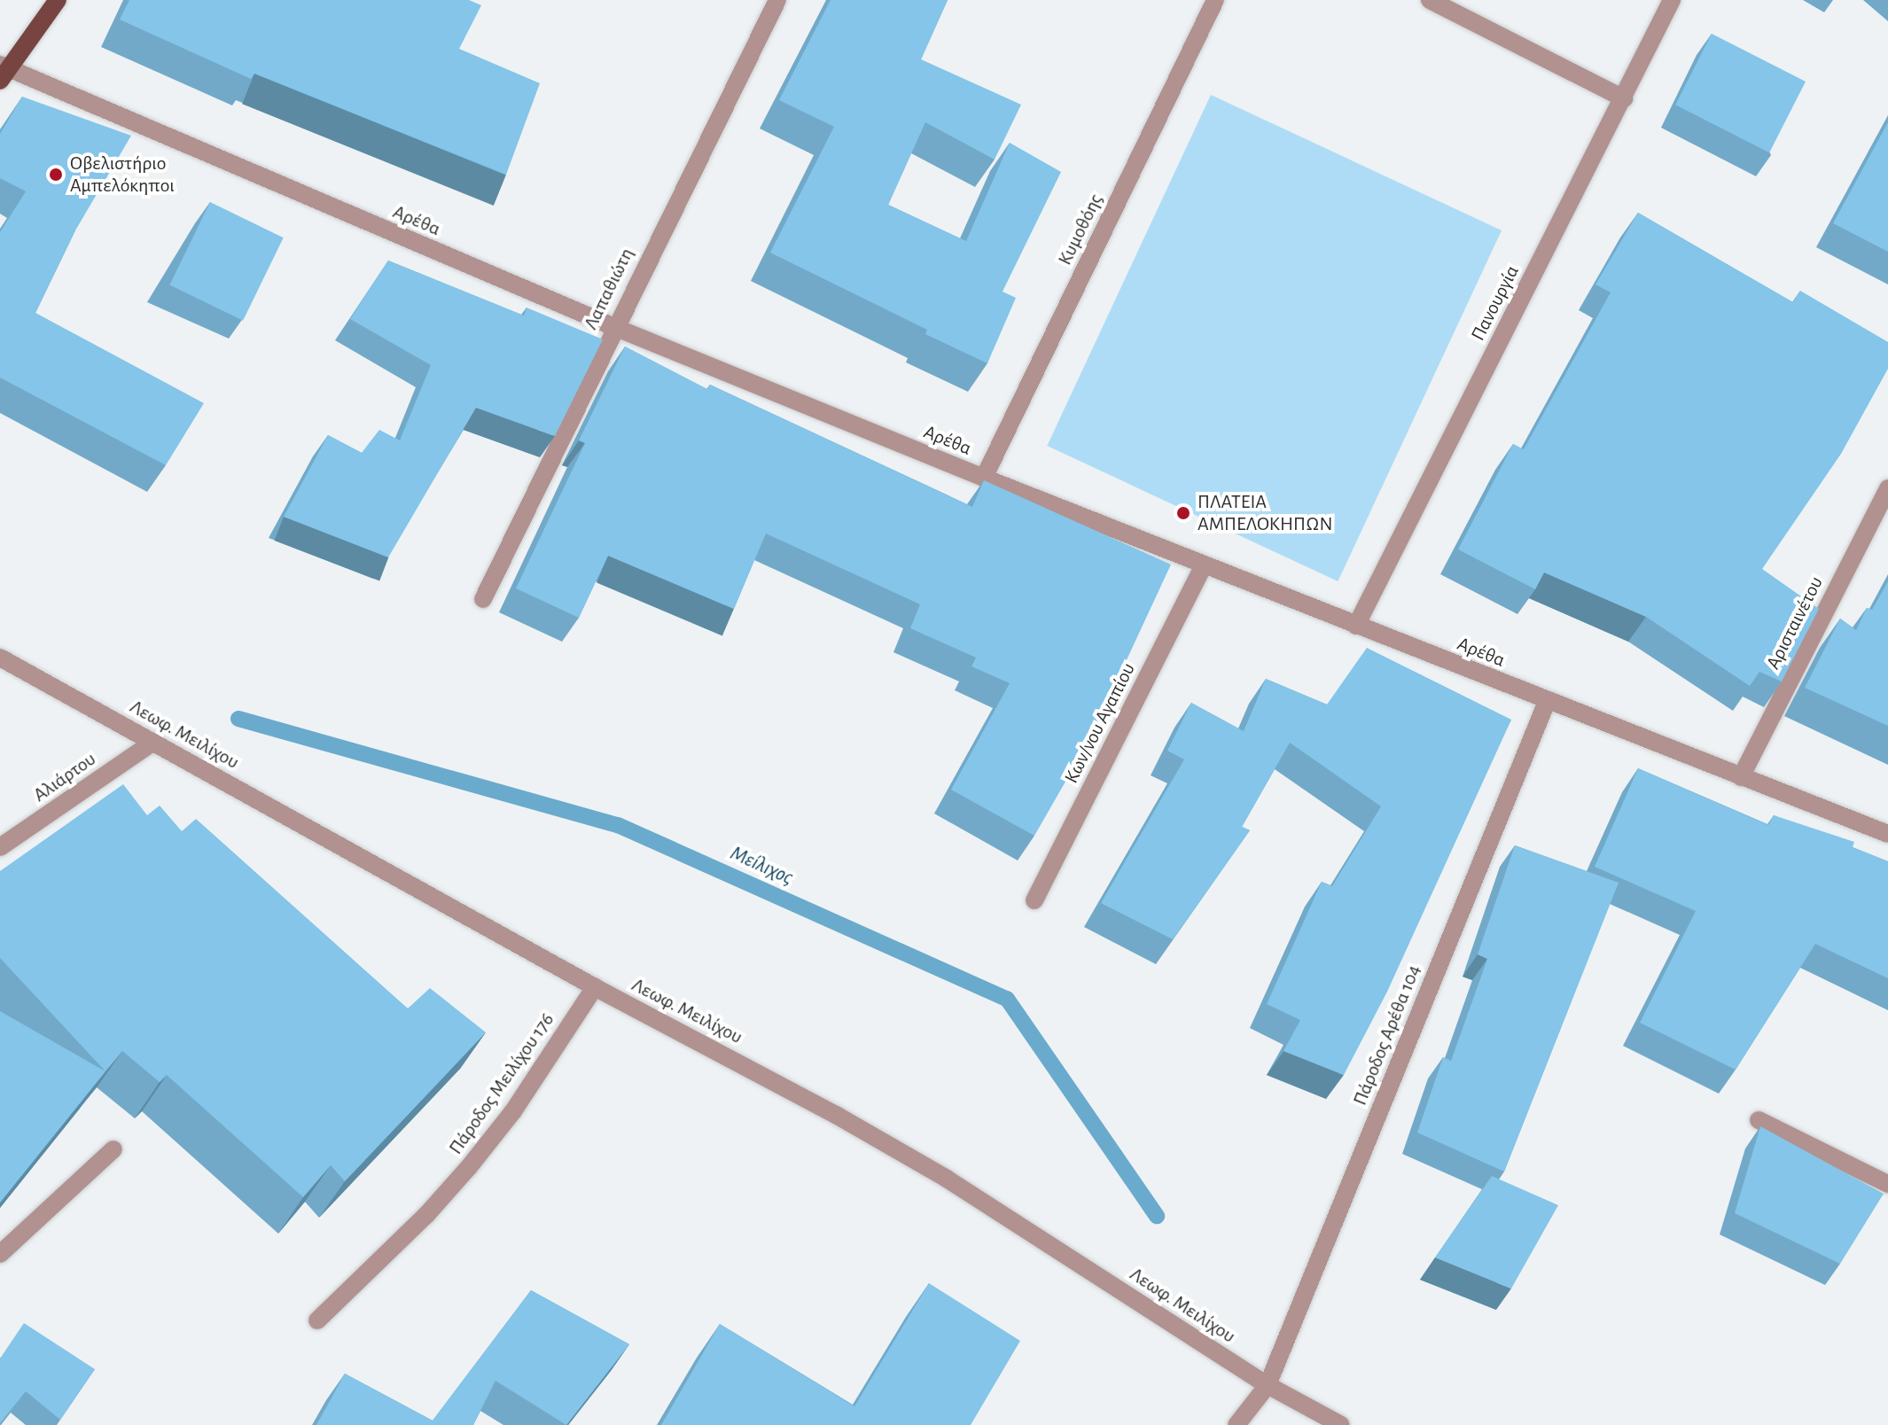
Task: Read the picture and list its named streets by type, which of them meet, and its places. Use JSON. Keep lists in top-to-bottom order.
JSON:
{
  "streets": {
    "street": [
      "Αρέθα",
      "Κυμοθόης",
      "Λαπαθιώτη",
      "Πανουργία",
      "Αρισταινέτου",
      "Κων/νου Αγαπίου",
      "Λεωφ. Μειλίχου",
      "Αλιάρτου",
      "Πάροδος Αρέθα 104",
      "Πάροδος Μειλίχου 176"
    ]
  },
  "crossings": [
    ["Αρέθα", "Κυμοθόης"],
    ["Αρέθα", "Λαπαθιώτη"],
    ["Αρέθα", "Πανουργία"],
    ["Αρέθα", "Αρισταινέτου"],
    ["Αρέθα", "Κων/νου Αγαπίου"],
    ["Αρέθα", "Πάροδος Αρέθα 104"],
    ["Λεωφ. Μειλίχου", "Αλιάρτου"],
    ["Λεωφ. Μειλίχου", "Πάροδος Αρέθα 104"],
    ["Λεωφ. Μειλίχου", "Πάροδος Μειλίχου 176"]
  ],
  "water": ["Μείλιχος"],
  "places": ["Οβελιστήριο Αμπελόκηποι", "ΠΛΑΤΕΙΑ ΑΜΠΕΛΟΚΗΠΩΝ"]
}
